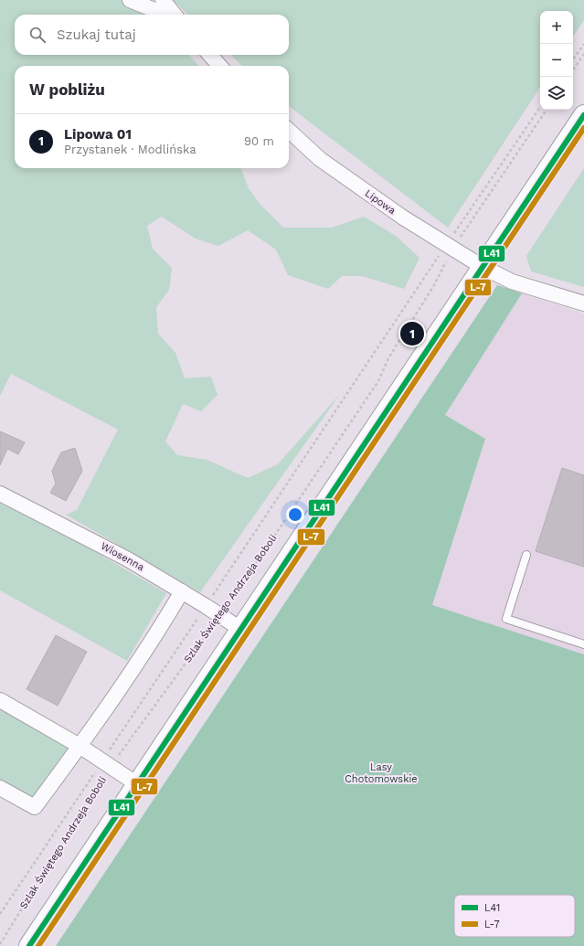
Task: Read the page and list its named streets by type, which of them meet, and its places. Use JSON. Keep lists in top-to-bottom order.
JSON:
{
  "streets": {
    "street": ["Lipowa", "Wiosenna"],
    "path": ["Szlak Świętego Andrzeja Boboli"]
  },
  "crossings": [
    ["Lipowa", "Szlak Świętego Andrzeja Boboli"],
    ["Wiosenna", "Szlak Świętego Andrzeja Boboli"]
  ],
  "parks": ["Lasy Chotomowskie"],
  "lines": ["transit line L41", "transit line L-7"],
  "legend": ["L41", "L-7"],
  "page": {
    "map_buttons": ["+", "−"],
    "search": "Szukaj tutaj",
    "heading": "W pobliżu",
    "list": [
      {
        "mark": "1",
        "name": "Lipowa 01",
        "note": "Przystanek · Modlińska",
        "value": "90 m"
      }
    ],
    "pins": "1"
  }
}
